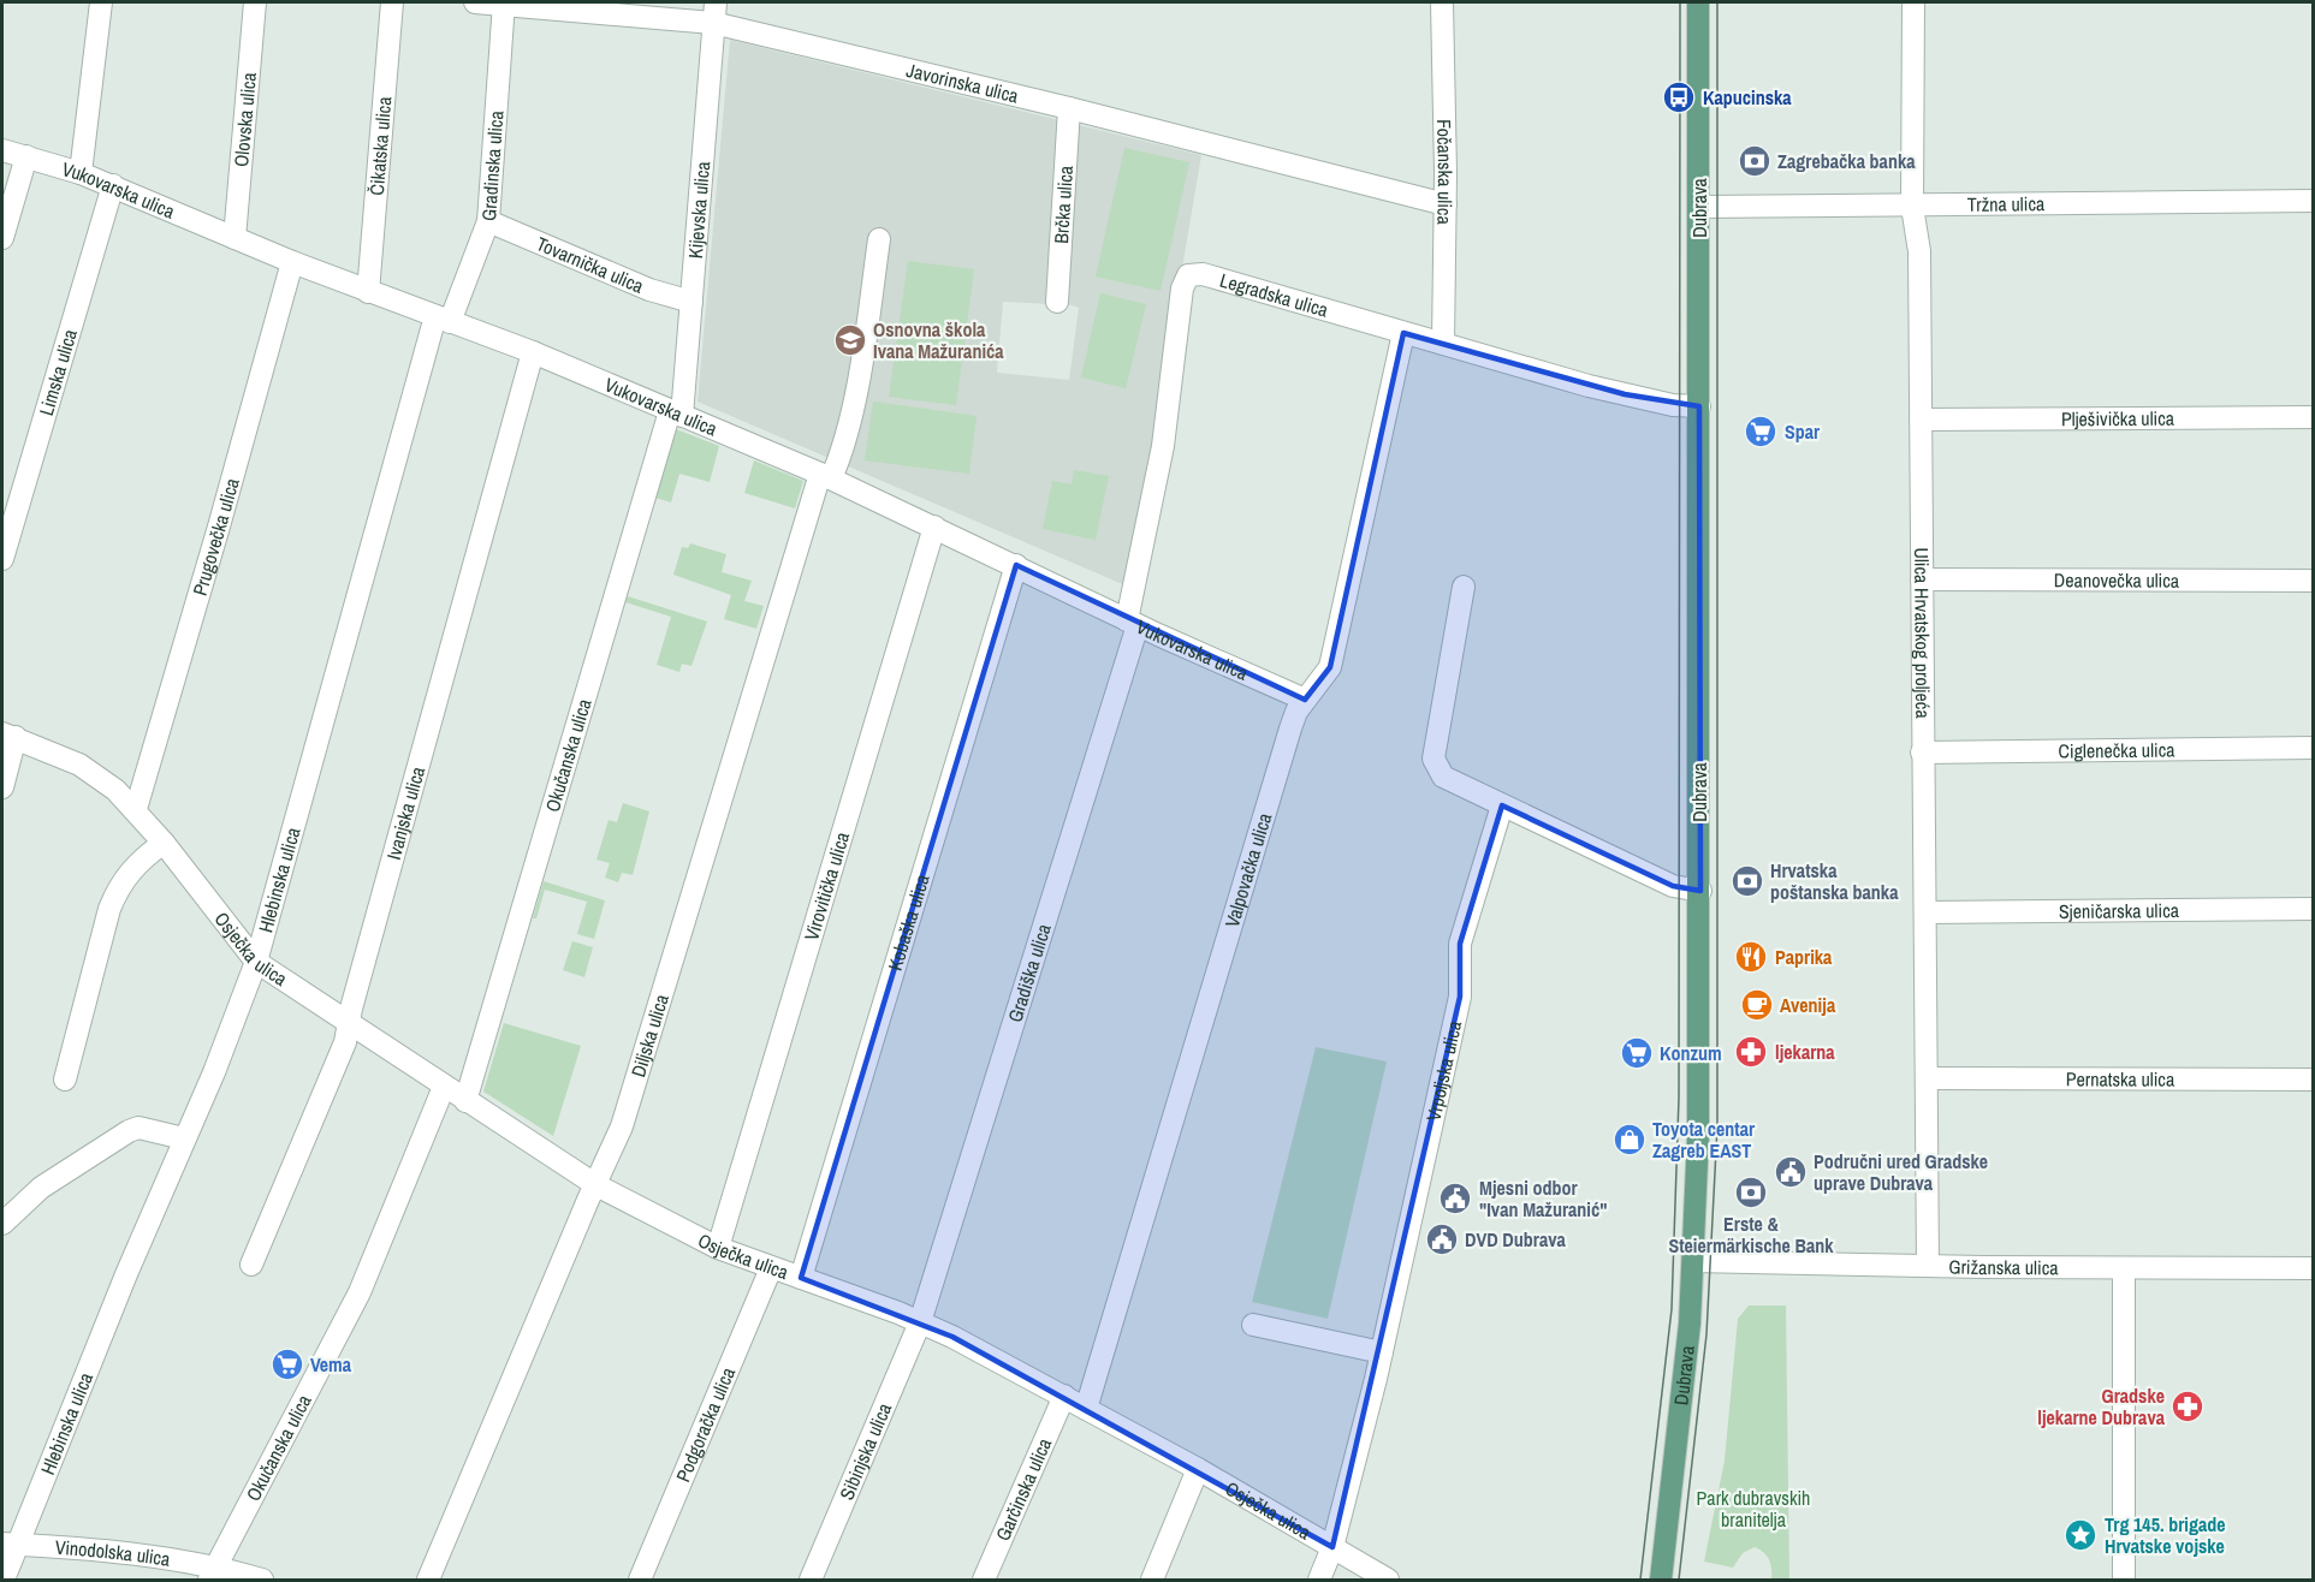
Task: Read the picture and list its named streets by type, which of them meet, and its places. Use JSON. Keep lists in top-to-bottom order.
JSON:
{
  "streets": {
    "main road": ["Dubrava"],
    "street": [
      "Javorinska ulica",
      "Olovska ulica",
      "Čikatska ulica",
      "Gradinska ulica",
      "Fočanska ulica",
      "Vukovarska ulica",
      "Brčka ulica",
      "Tržna ulica",
      "Kijevska ulica",
      "Tovarnička ulica",
      "Legradska ulica",
      "Limska ulica",
      "Plješivička ulica",
      "Prugovečka ulica",
      "Deanovečka ulica",
      "Ulica Hrvatskog proljeća",
      "Ciglenečka ulica",
      "Okučanska ulica",
      "Ivanjska ulica",
      "Valpovačka ulica",
      "Hlebinska ulica",
      "Virovitička ulica",
      "Sjeničarska ulica",
      "Kobaška ulica",
      "Osječka ulica",
      "Gradiška ulica",
      "Diljska ulica",
      "Vrpoljska ulica",
      "Pernatska ulica",
      "Grižanska ulica",
      "Podgoračka ulica",
      "Sibinjska ulica",
      "Garčinska ulica",
      "Vinodolska ulica"
    ]
  },
  "crossings": [
    ["Javorinska ulica", "Gradinska ulica"],
    ["Javorinska ulica", "Fočanska ulica"],
    ["Javorinska ulica", "Brčka ulica"],
    ["Javorinska ulica", "Kijevska ulica"],
    ["Olovska ulica", "Vukovarska ulica"],
    ["Čikatska ulica", "Vukovarska ulica"],
    ["Gradinska ulica", "Vukovarska ulica"],
    ["Gradinska ulica", "Tovarnička ulica"],
    ["Gradinska ulica", "Hlebinska ulica"],
    ["Fočanska ulica", "Legradska ulica"],
    ["Vukovarska ulica", "Kijevska ulica"],
    ["Vukovarska ulica", "Legradska ulica"],
    ["Vukovarska ulica", "Limska ulica"],
    ["Vukovarska ulica", "Prugovečka ulica"],
    ["Vukovarska ulica", "Okučanska ulica"],
    ["Vukovarska ulica", "Ivanjska ulica"],
    ["Vukovarska ulica", "Valpovačka ulica"],
    ["Vukovarska ulica", "Hlebinska ulica"],
    ["Vukovarska ulica", "Virovitička ulica"],
    ["Vukovarska ulica", "Kobaška ulica"],
    ["Vukovarska ulica", "Gradiška ulica"],
    ["Vukovarska ulica", "Diljska ulica"],
    ["Tržna ulica", "Dubrava"],
    ["Tržna ulica", "Ulica Hrvatskog proljeća"],
    ["Dubrava", "Legradska ulica"],
    ["Dubrava", "Grižanska ulica"],
    ["Kijevska ulica", "Tovarnička ulica"],
    ["Kijevska ulica", "Okučanska ulica"],
    ["Legradska ulica", "Valpovačka ulica"],
    ["Legradska ulica", "Gradiška ulica"],
    ["Plješivička ulica", "Ulica Hrvatskog proljeća"],
    ["Prugovečka ulica", "Osječka ulica"],
    ["Deanovečka ulica", "Ulica Hrvatskog proljeća"],
    ["Ulica Hrvatskog proljeća", "Ciglenečka ulica"],
    ["Ulica Hrvatskog proljeća", "Sjeničarska ulica"],
    ["Ulica Hrvatskog proljeća", "Pernatska ulica"],
    ["Ulica Hrvatskog proljeća", "Grižanska ulica"],
    ["Okučanska ulica", "Osječka ulica"],
    ["Okučanska ulica", "Vinodolska ulica"],
    ["Ivanjska ulica", "Osječka ulica"],
    ["Valpovačka ulica", "Osječka ulica"],
    ["Hlebinska ulica", "Osječka ulica"],
    ["Hlebinska ulica", "Vinodolska ulica"],
    ["Virovitička ulica", "Osječka ulica"],
    ["Kobaška ulica", "Osječka ulica"],
    ["Osječka ulica", "Gradiška ulica"],
    ["Osječka ulica", "Diljska ulica"],
    ["Osječka ulica", "Vrpoljska ulica"],
    ["Osječka ulica", "Podgoračka ulica"],
    ["Osječka ulica", "Sibinjska ulica"],
    ["Osječka ulica", "Garčinska ulica"],
    ["Gradiška ulica", "Sibinjska ulica"]
  ],
  "parks": ["Park dubravskih branitelja"],
  "places": {
    "bus stop": ["Kapucinska"],
    "bank": ["Zagrebačka banka", "Hrvatska poštanska banka", "Erste & Steiermärkische Bank"],
    "school or university": ["Osnovna škola Ivana Mažuranića"],
    "supermarket": ["Spar", "Konzum", "Vema"],
    "restaurant": ["Paprika"],
    "cafe": ["Avenija"],
    "pharmacy": ["ljekarna", "Gradske ljekarne Dubrava"],
    "shop": ["Toyota centar Zagreb EAST"],
    "public building": ["Područni ured Gradske uprave Dubrava", "Mjesni odbor \"Ivan Mažuranić\"", "DVD Dubrava"],
    "place": ["Trg 145. brigade Hrvatske vojske"]
  }
}
